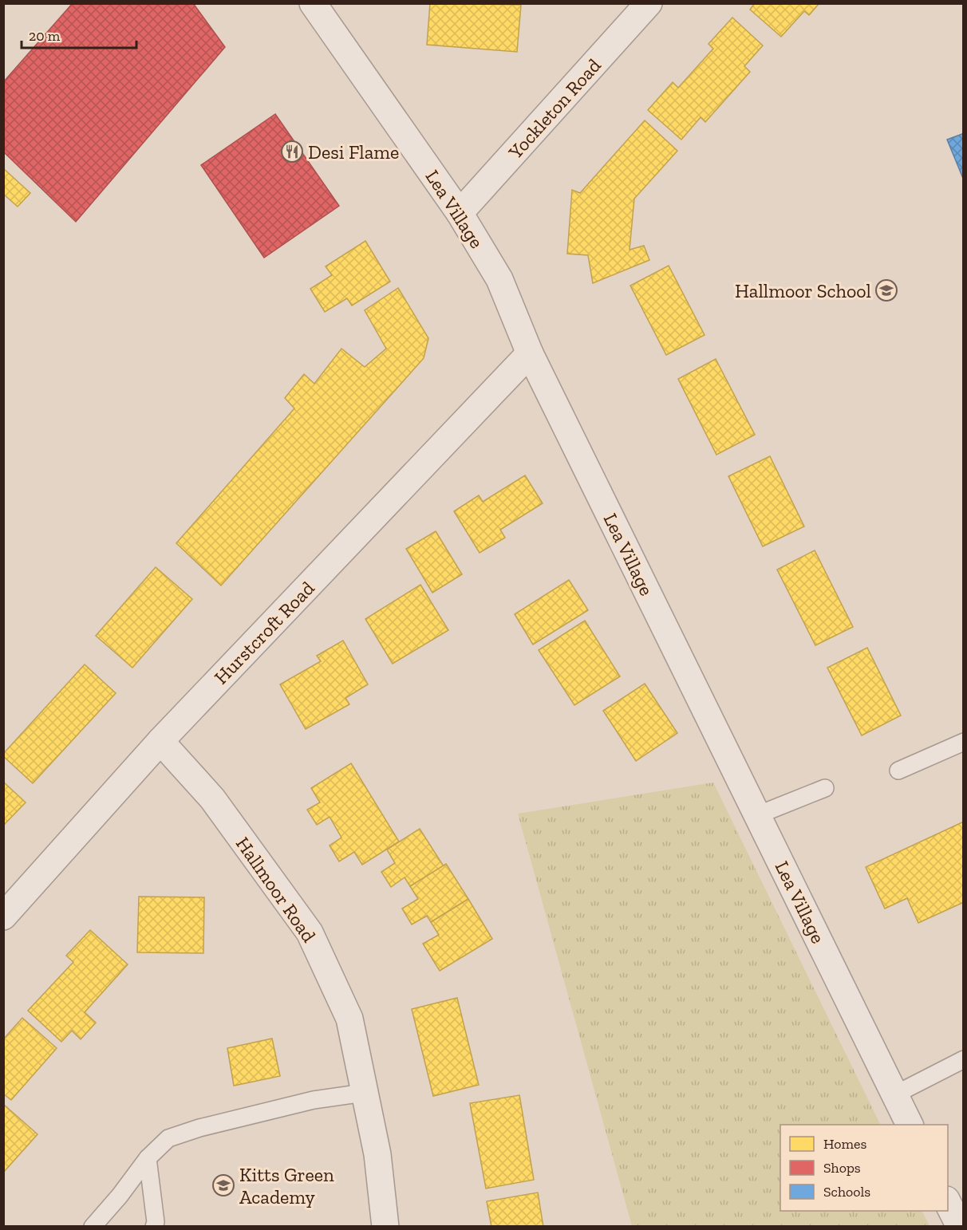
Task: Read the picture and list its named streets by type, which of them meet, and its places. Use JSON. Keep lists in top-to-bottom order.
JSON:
{
  "streets": {
    "street": [
      "Yockleton Road",
      "Lea Village",
      "Hurstcroft Road",
      "Hallmoor Road"
    ]
  },
  "crossings": [
    ["Yockleton Road", "Lea Village"],
    ["Lea Village", "Hurstcroft Road"],
    ["Hurstcroft Road", "Hallmoor Road"]
  ],
  "places": {
    "restaurant": ["Desi Flame"],
    "school or university": ["Hallmoor School", "Kitts Green Academy"]
  },
  "legend": ["Homes", "Shops", "Schools"],
  "scale_bar": "20 m"
}
